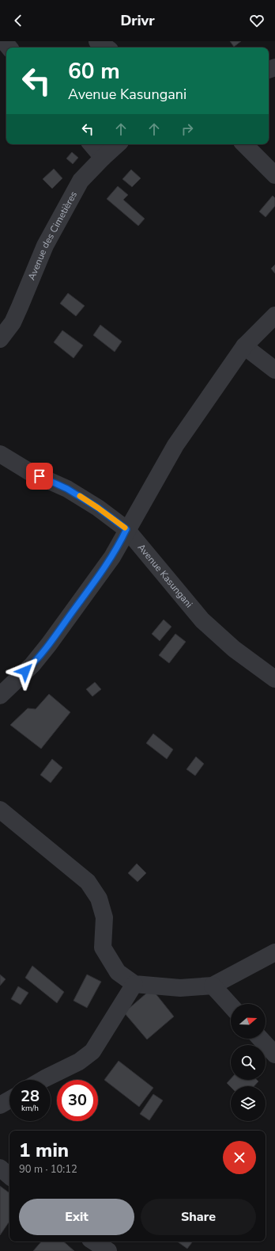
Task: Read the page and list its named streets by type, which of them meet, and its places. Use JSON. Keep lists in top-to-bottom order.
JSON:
{
  "streets": {
    "street": ["Avenue des Cimetières", "Avenue Kasungani"]
  },
  "north": "right",
  "page": {
    "header": "Drivr",
    "turn": ["60 m", "Avenue Kasungani"],
    "speed": "28 km/h",
    "limit": "30",
    "heading": ["1 min", "90 m · 10:12"],
    "buttons": ["Exit", "Share"]
  }
}
